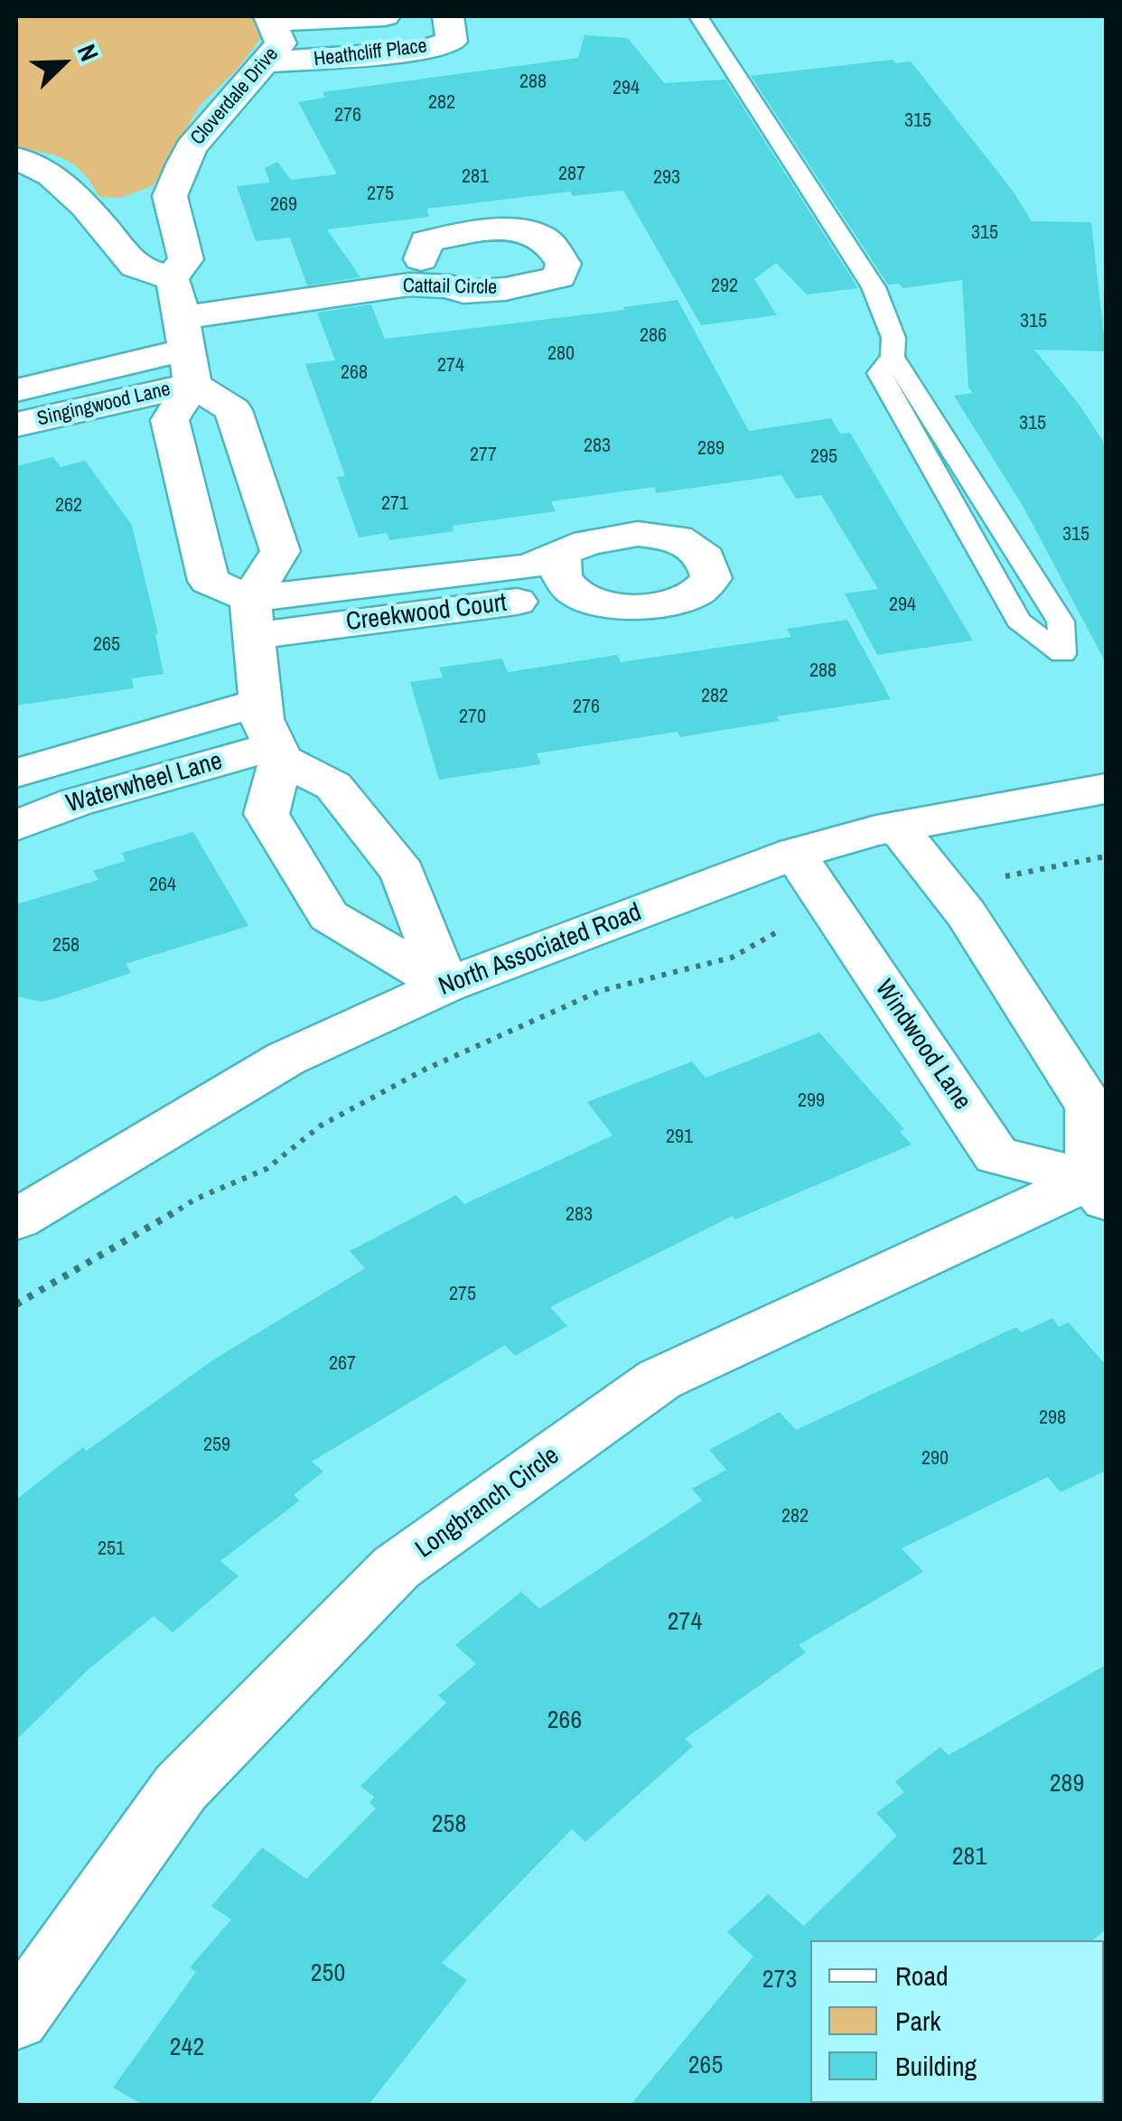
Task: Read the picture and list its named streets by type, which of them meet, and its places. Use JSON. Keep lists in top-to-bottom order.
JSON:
{
  "streets": {
    "street": [
      "Heathcliff Place",
      "Cloverdale Drive",
      "Cattail Circle",
      "Singingwood Lane",
      "Creekwood Court",
      "Waterwheel Lane",
      "North Associated Road",
      "Windwood Lane",
      "Longbranch Circle"
    ]
  },
  "crossings": [
    ["Heathcliff Place", "Cloverdale Drive"],
    ["Cattail Circle", "Singingwood Lane"],
    ["North Associated Road", "Windwood Lane"],
    ["Windwood Lane", "Longbranch Circle"]
  ],
  "house_numbers": [
    "288",
    "294",
    "282",
    "276",
    "315",
    "287",
    "281",
    "293",
    "275",
    "269",
    "315",
    "292",
    "315",
    "286",
    "280",
    "274",
    "268",
    "315",
    "283",
    "289",
    "277",
    "295",
    "271",
    "262",
    "315",
    "294",
    "265",
    "288",
    "282",
    "276",
    "270",
    "264",
    "258",
    "299",
    "291",
    "283",
    "275",
    "267",
    "298",
    "259",
    "290",
    "282",
    "251",
    "274",
    "266",
    "289",
    "258",
    "281",
    "250",
    "273",
    "242",
    "265"
  ],
  "legend": ["Road", "Park", "Building"],
  "north": "top right"
}
